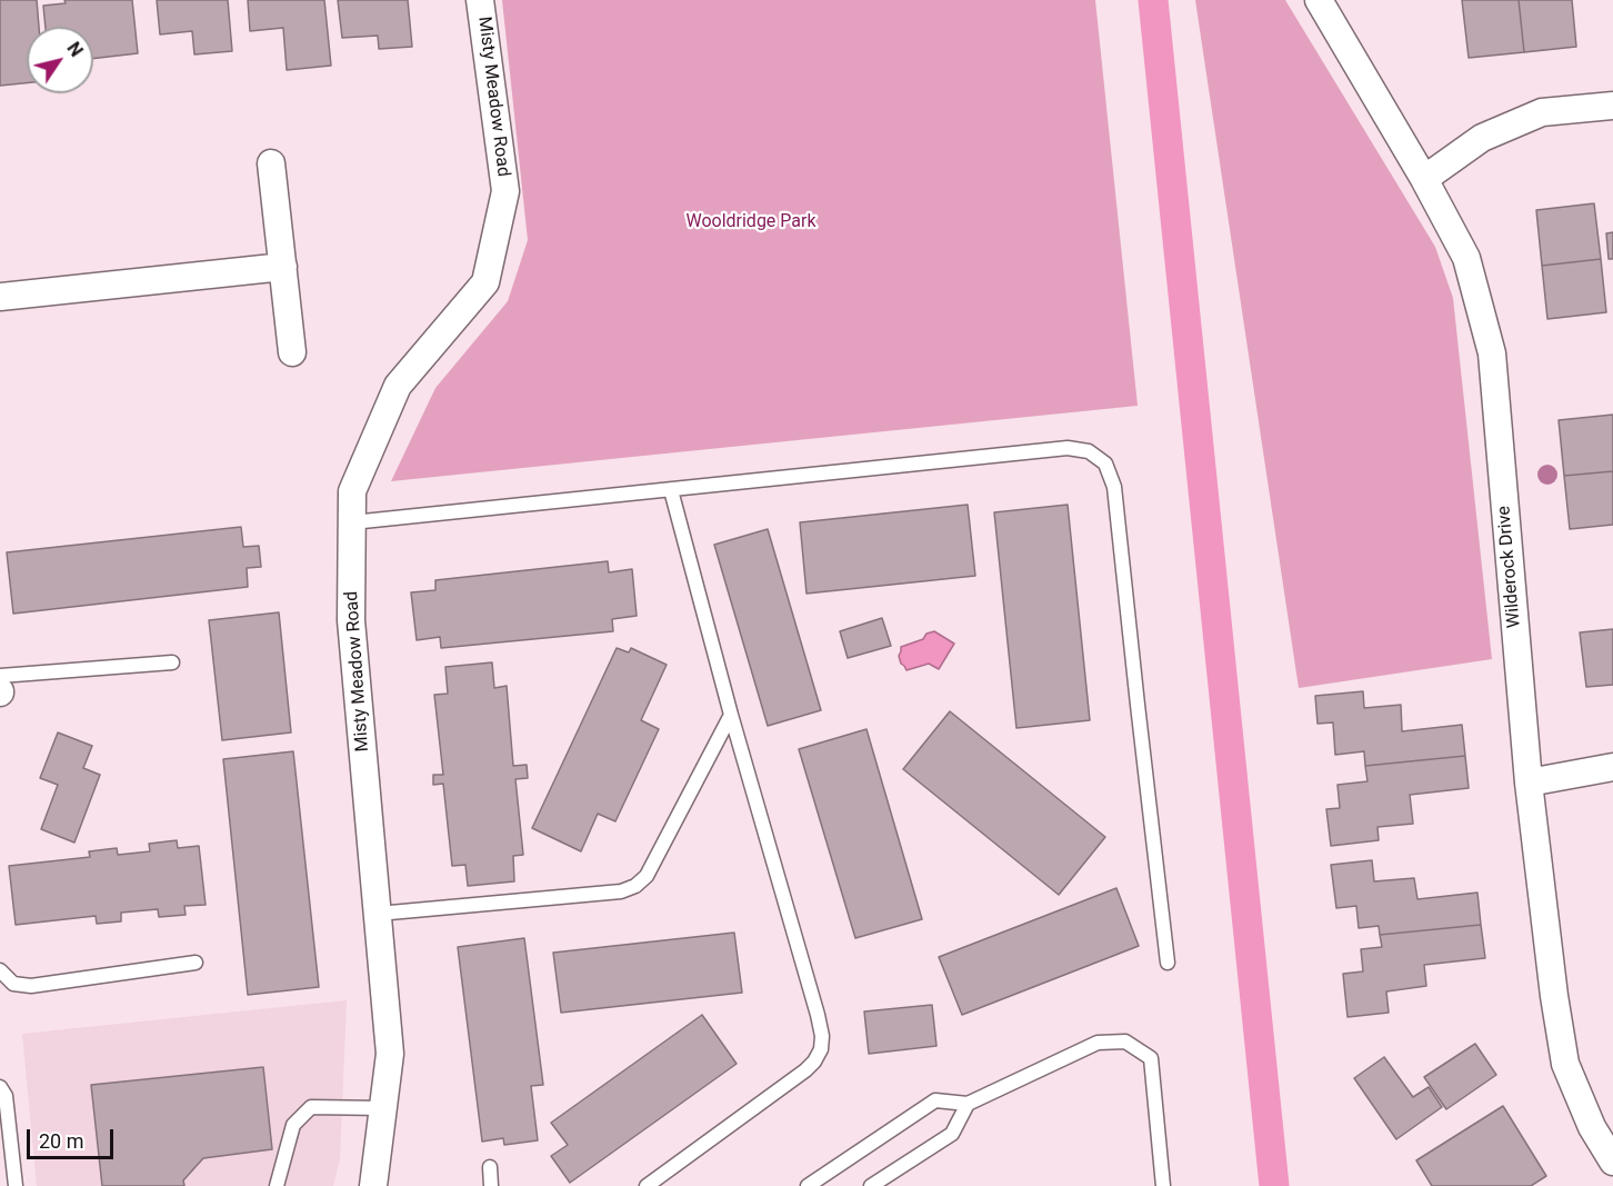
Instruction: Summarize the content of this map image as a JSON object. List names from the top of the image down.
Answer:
{
  "streets": {
    "street": ["Misty Meadow Road", "Wilderock Drive"]
  },
  "parks": ["Wooldridge Park"],
  "scale_bar": "20 m",
  "north": "top right"
}
